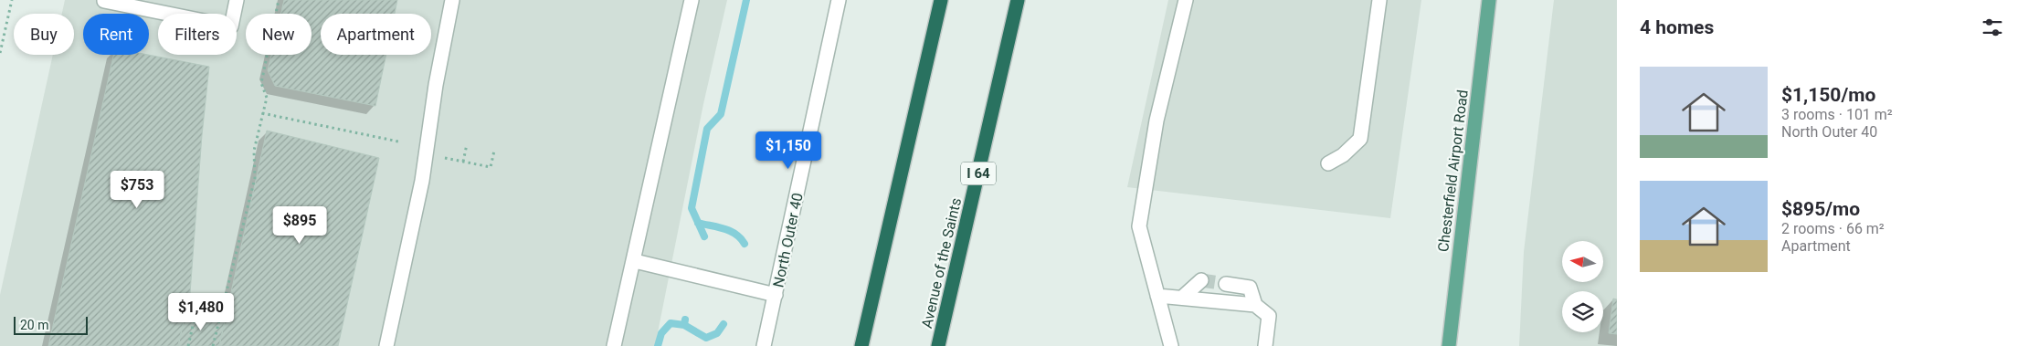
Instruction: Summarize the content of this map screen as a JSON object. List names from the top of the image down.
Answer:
{
  "streets": {
    "highway": ["I 64", "Avenue of the Saints"],
    "main road": ["Chesterfield Airport Road"],
    "street": ["North Outer 40"]
  },
  "scale_bar": "20 m",
  "north": "left",
  "page": {
    "heading": "4 homes",
    "chip": [
      "Buy",
      "Rent",
      "Filters",
      "New",
      "Apartment"
    ],
    "list": [
      {
        "name": "$1,150/mo",
        "note": "3 rooms · 101 m² · North Outer 40"
      },
      {
        "name": "$895/mo",
        "note": "2 rooms · 66 m² · Apartment"
      }
    ],
    "price": [
      "$1,150",
      "$753",
      "$895",
      "$1,480"
    ],
    "scale": "20 m"
  }
}
